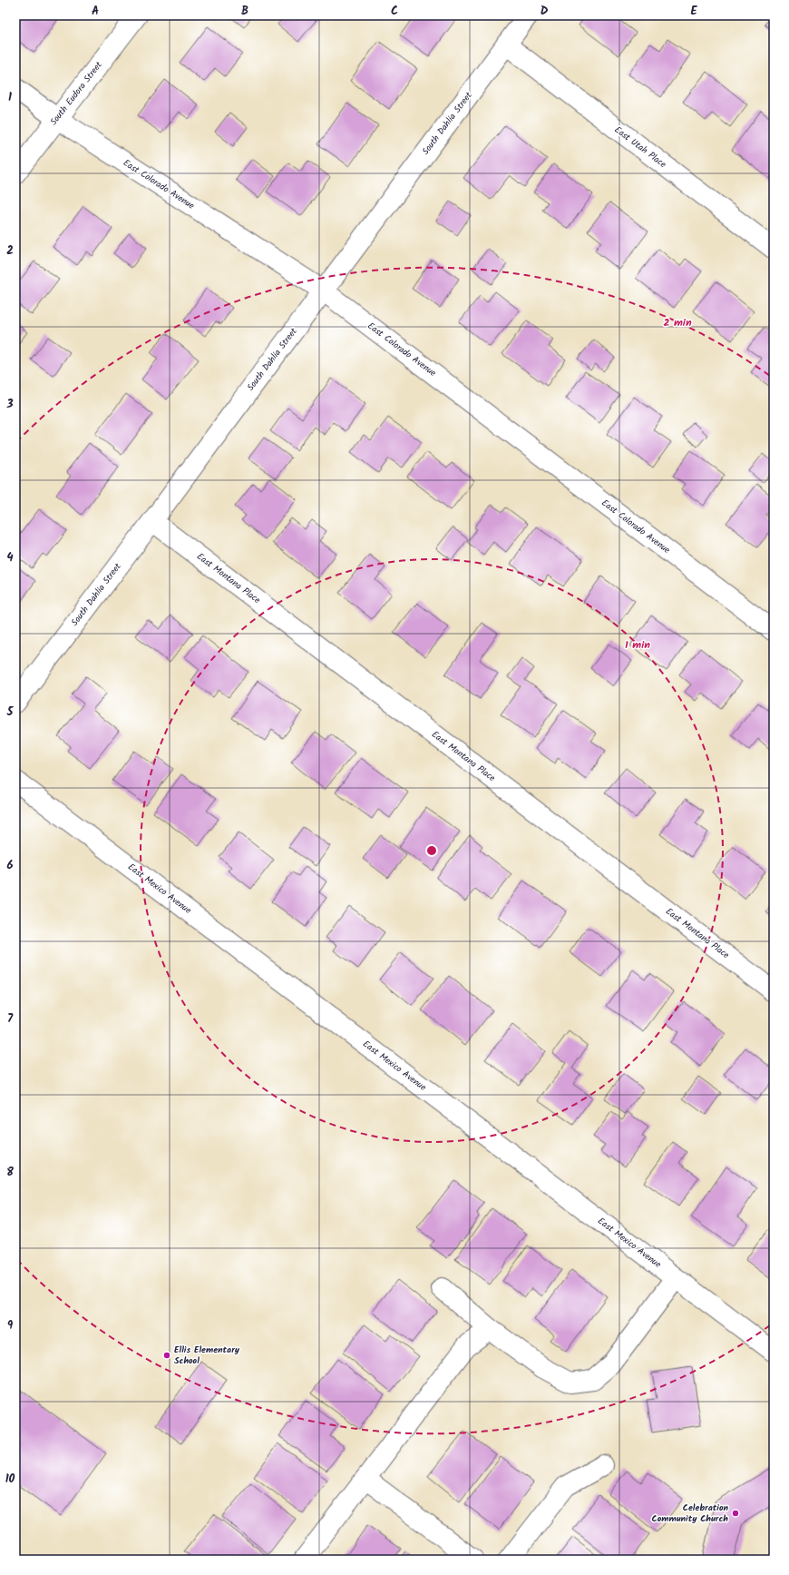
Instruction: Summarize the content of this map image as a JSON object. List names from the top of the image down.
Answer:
{
  "streets": {
    "street": [
      "South Eudora Street",
      "South Dahlia Street",
      "East Utah Place",
      "East Colorado Avenue",
      "East Montana Place",
      "East Mexico Avenue"
    ]
  },
  "crossings": [
    ["South Eudora Street", "East Colorado Avenue"],
    ["South Dahlia Street", "East Utah Place"],
    ["South Dahlia Street", "East Colorado Avenue"],
    ["South Dahlia Street", "East Montana Place"]
  ],
  "places": ["Ellis Elementary School", "Celebration Community Church"],
  "grid": {
    "columns": [
      "A",
      "B",
      "C",
      "D",
      "E"
    ],
    "rows": [
      "1",
      "2",
      "3",
      "4",
      "5",
      "6",
      "7",
      "8",
      "9",
      "10"
    ]
  },
  "rings": ["2 min", "1 min"]
}
